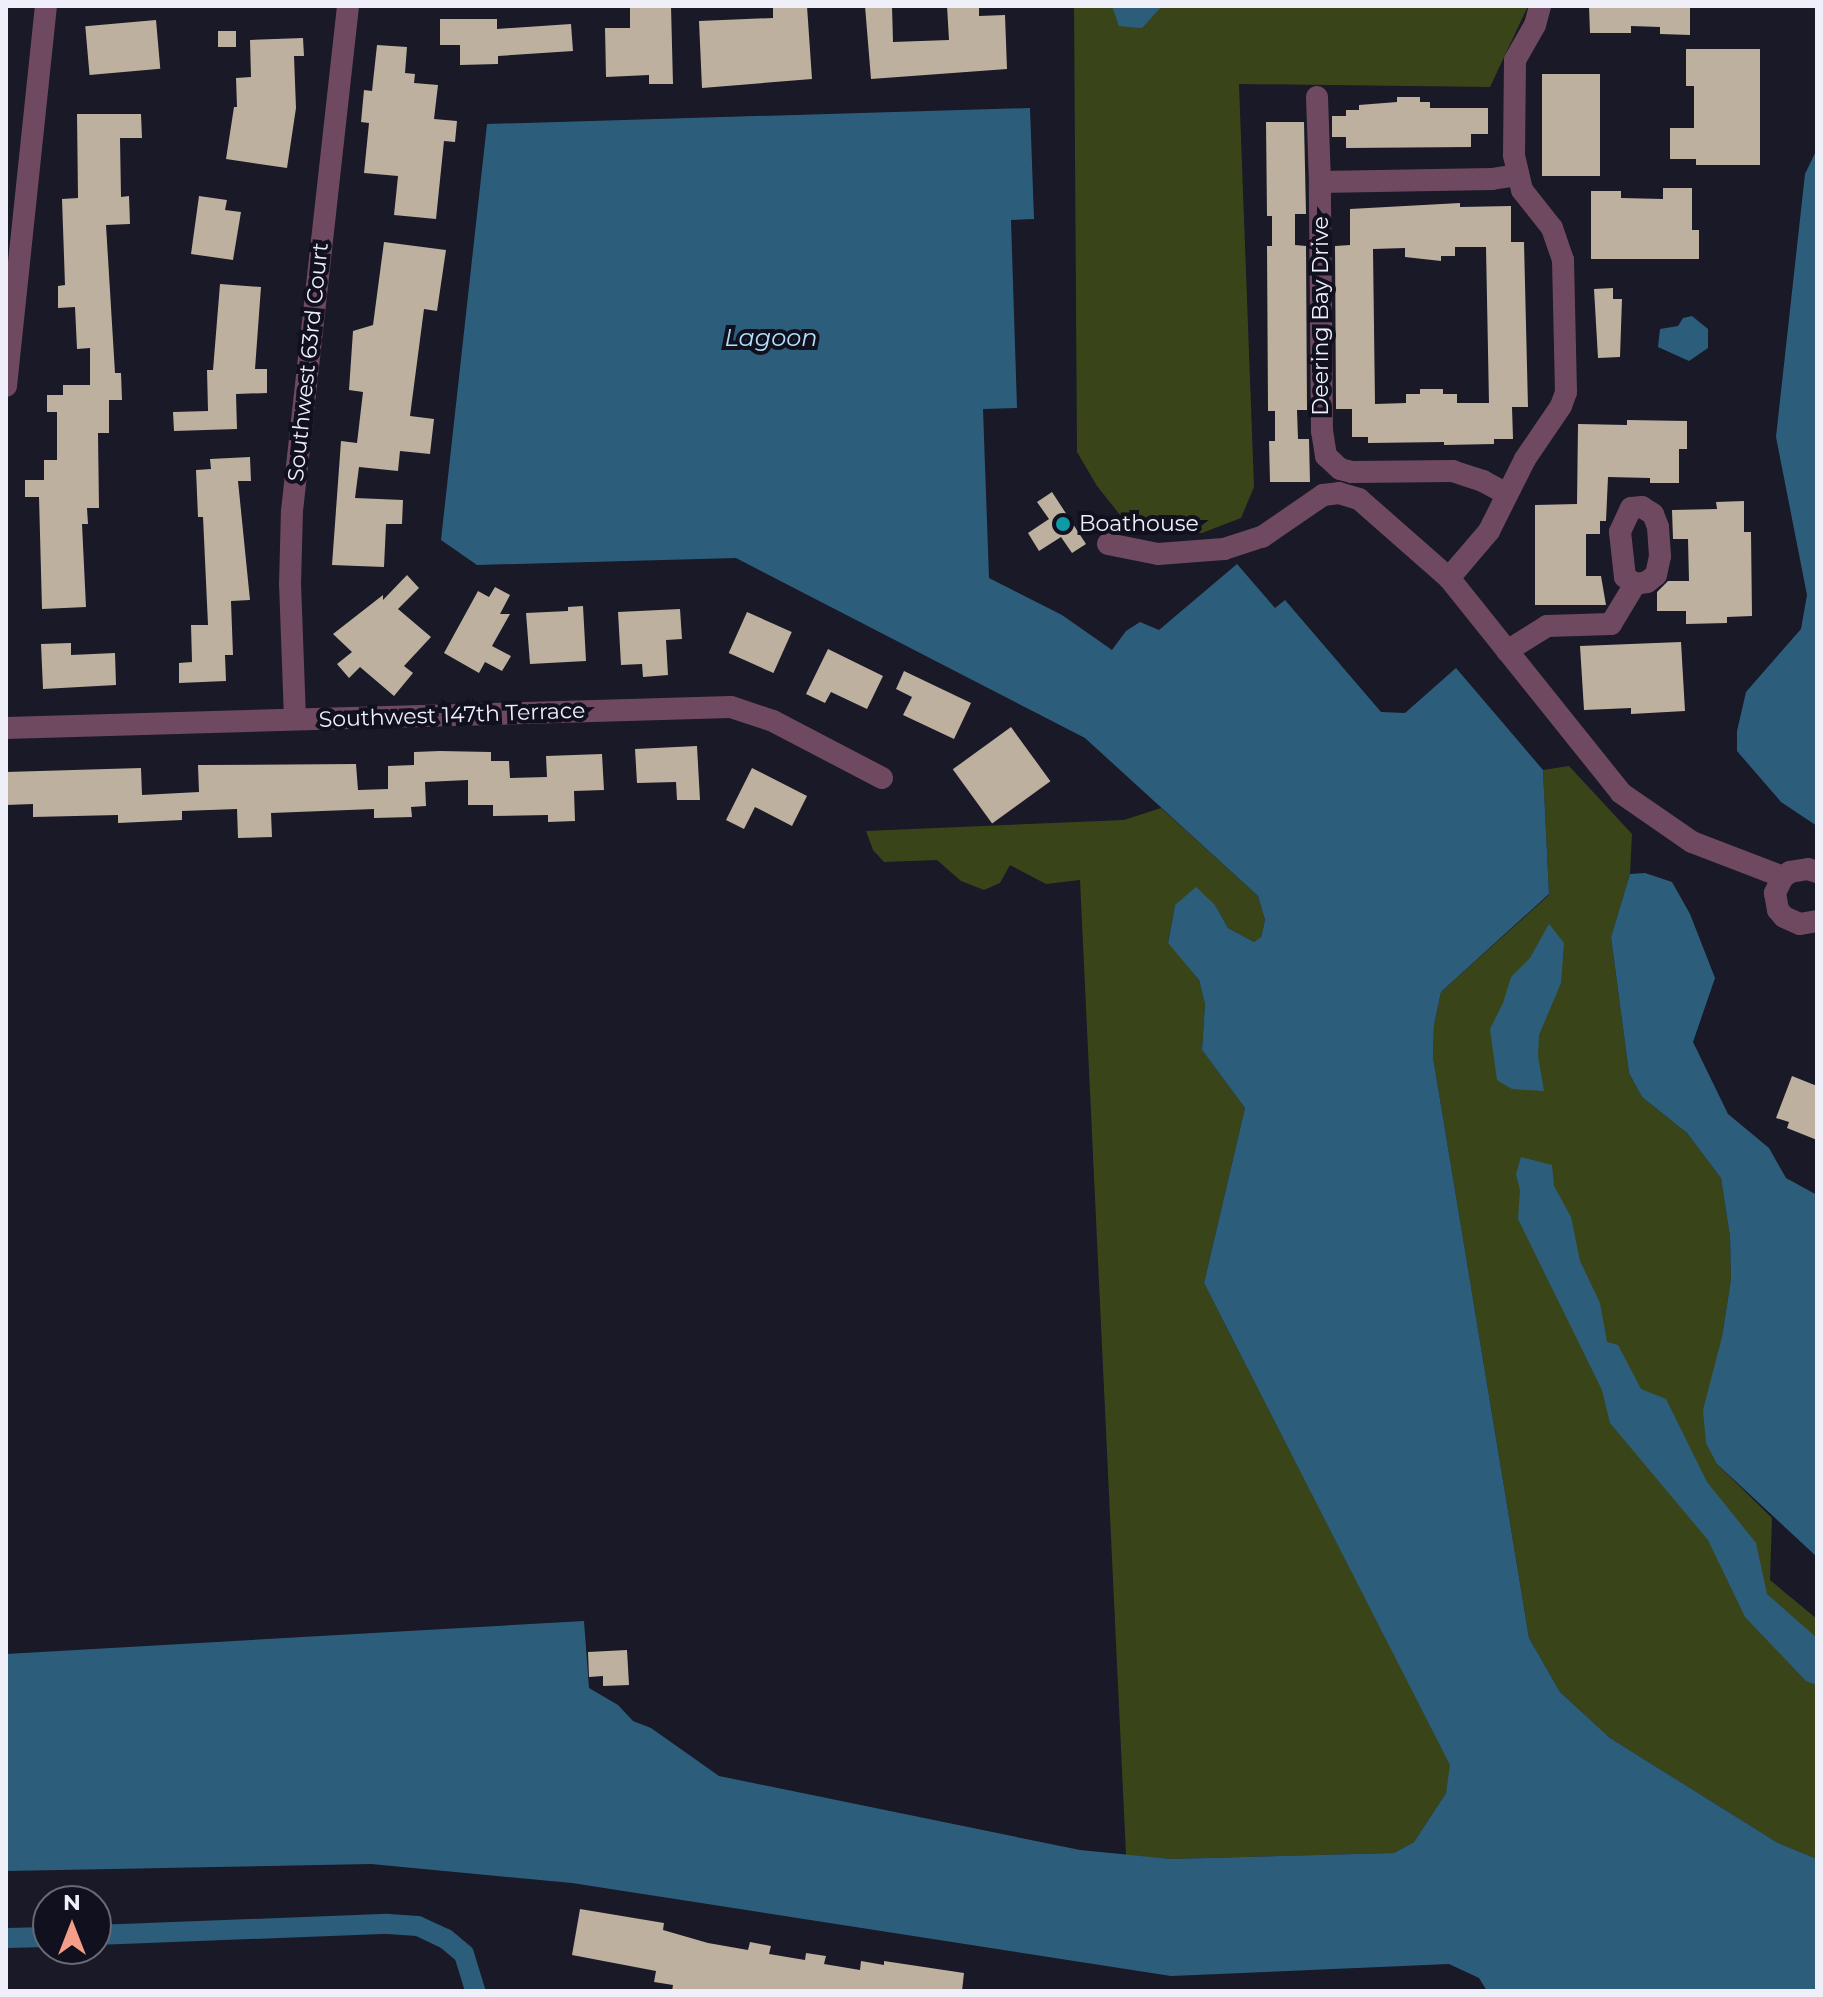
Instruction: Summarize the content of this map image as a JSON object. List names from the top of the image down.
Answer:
{
  "streets": {
    "street": ["Deering Bay Drive", "Southwest 63rd Court", "Southwest 147th Terrace"]
  },
  "crossings": [
    ["Southwest 63rd Court", "Southwest 147th Terrace"]
  ],
  "water": ["Lagoon"],
  "places": ["Boathouse"],
  "north": "top"
}
